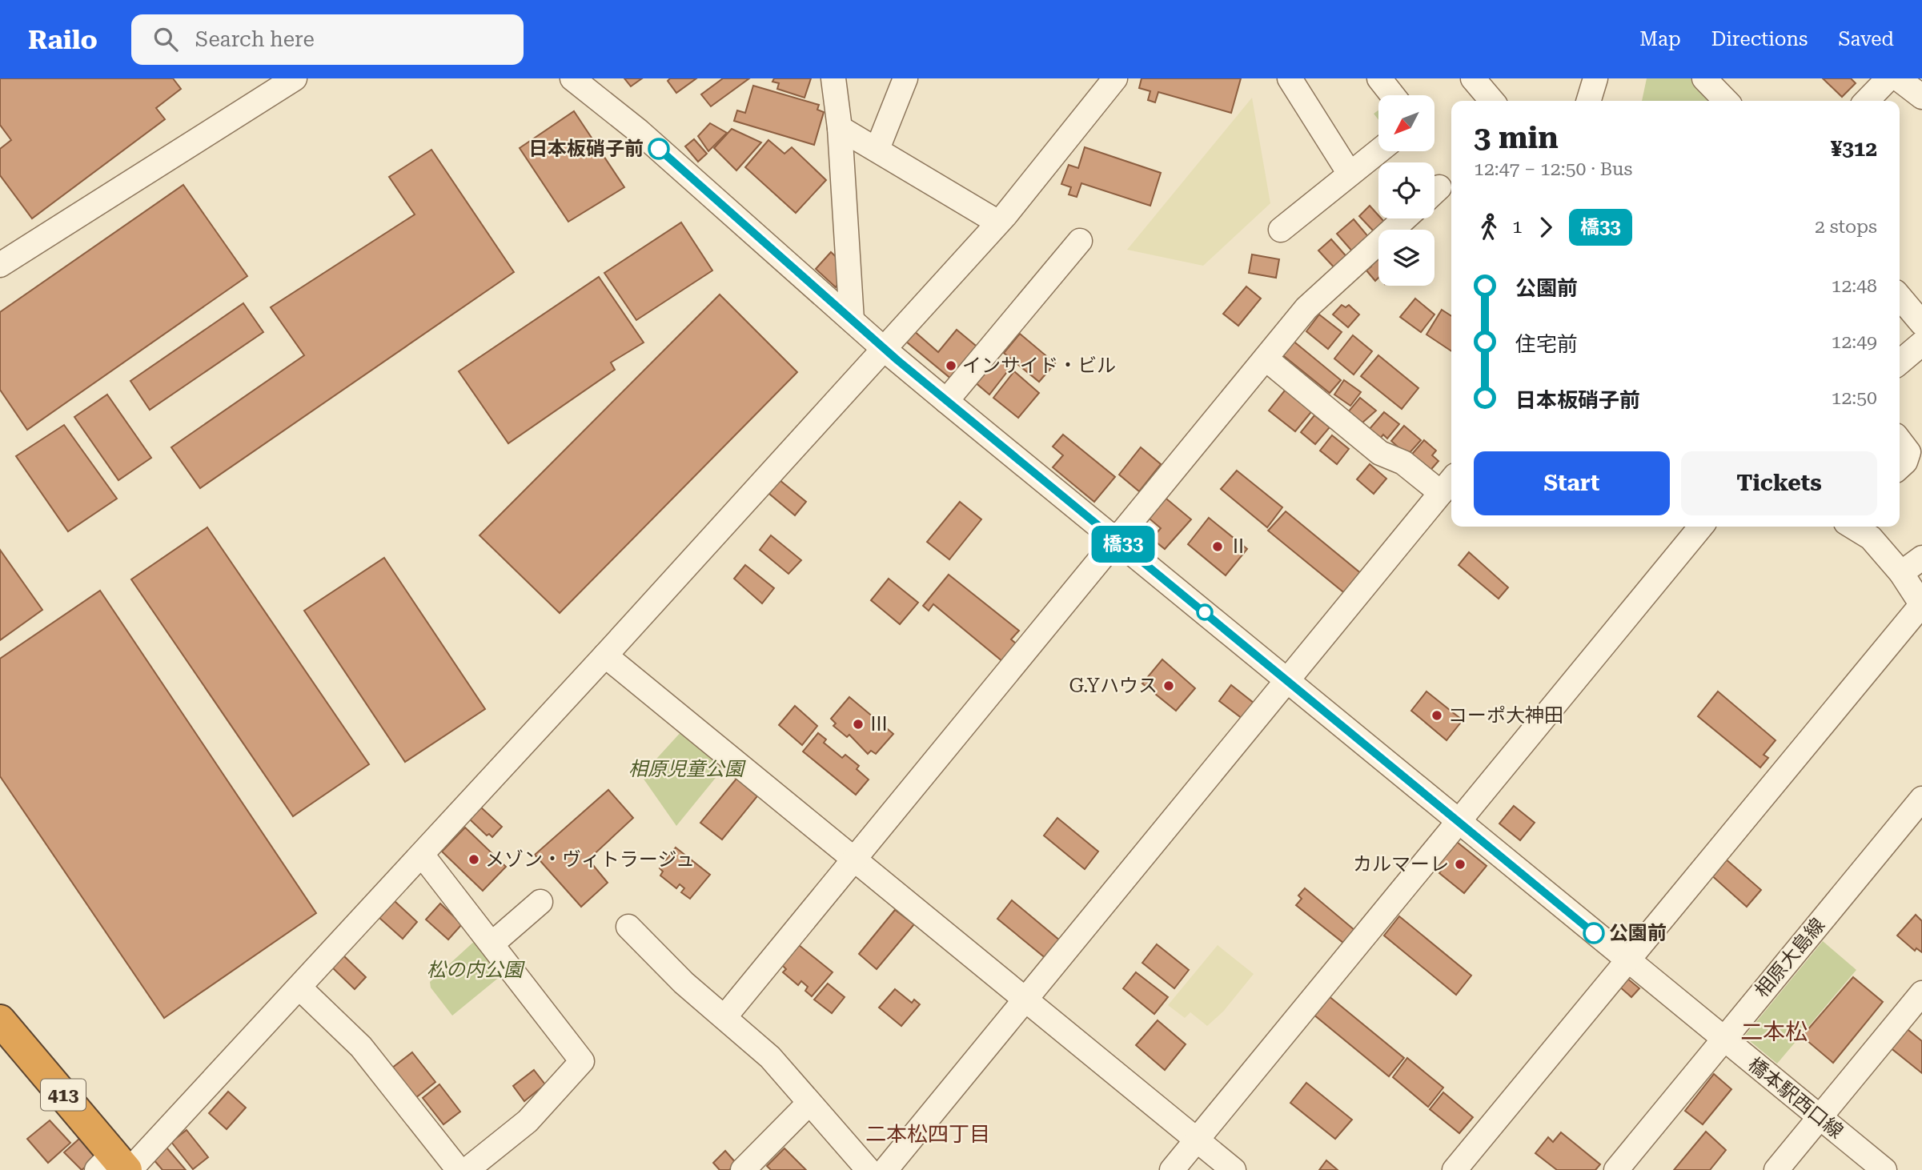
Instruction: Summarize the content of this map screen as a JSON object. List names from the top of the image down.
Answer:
{
  "streets": {
    "highway": ["413"],
    "street": ["相原大島線", "橋本駅西口線"]
  },
  "crossings": [
    ["相原大島線", "橋本駅西口線"]
  ],
  "districts": ["二本松", "二本松四丁目"],
  "parks": ["相原児童公園", "松の内公園"],
  "places": [
    "日本板硝子前",
    "インサイド・ビル",
    "Ⅱ",
    "G.Yハウス",
    "コーポ大神田",
    "Ⅲ",
    "メゾン・ヴィトラージュ",
    "カルマーレ",
    "公園前"
  ],
  "lines": ["bus line 橋33"],
  "north": "bottom left",
  "page": {
    "header": "Railo",
    "search": "Search here",
    "nav": ["Map", "Directions", "Saved"],
    "on_map": "橋33",
    "heading": ["3 min", "12:47 – 12:50 · Bus", "¥312"],
    "legs": ["1", "橋33", "2 stops"],
    "list": [
      {
        "name": "公園前",
        "value": "12:48"
      },
      {
        "name": "住宅前",
        "value": "12:49"
      },
      {
        "name": "日本板硝子前",
        "value": "12:50"
      }
    ],
    "buttons": ["Start", "Tickets"]
  }
}
